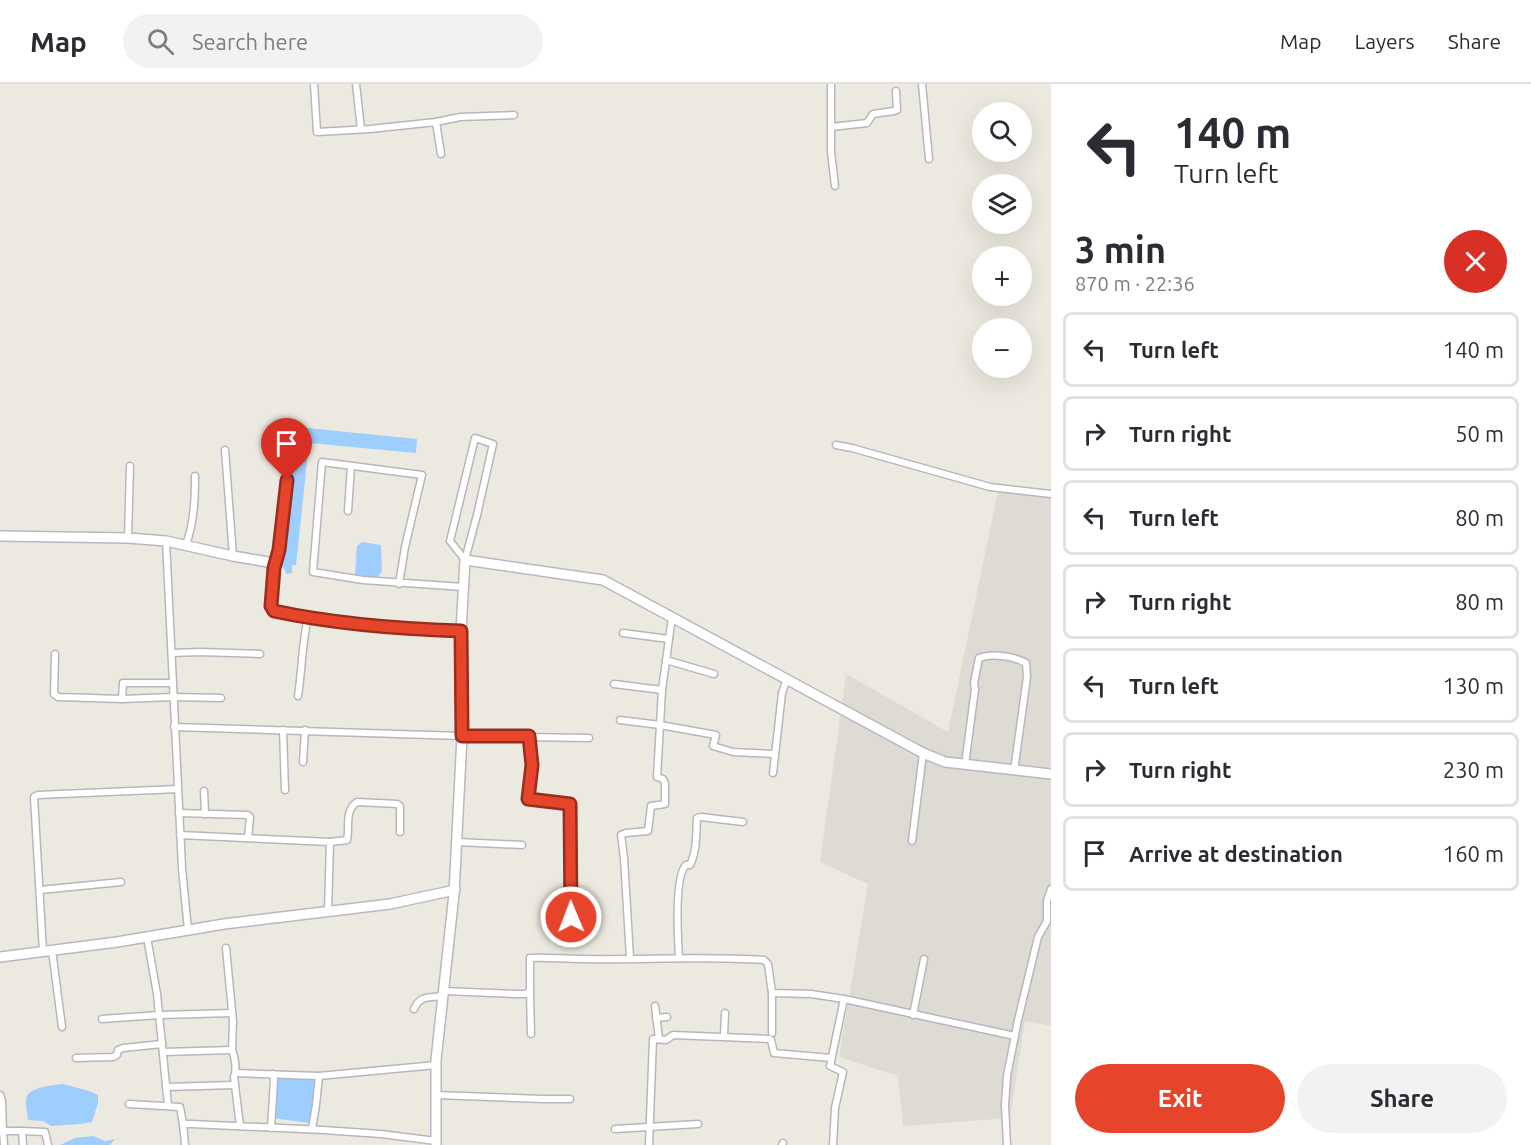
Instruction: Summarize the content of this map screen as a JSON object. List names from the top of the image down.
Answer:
{
  "page": {
    "header": "Map",
    "search": "Search here",
    "nav": ["Map", "Layers", "Share"],
    "turn": ["140 m", "Turn left"],
    "map_buttons": ["+", "−"],
    "heading": ["3 min", "870 m · 22:36"],
    "list": [
      {
        "name": "Turn left",
        "value": "140 m"
      },
      {
        "name": "Turn right",
        "value": "50 m"
      },
      {
        "name": "Turn left",
        "value": "80 m"
      },
      {
        "name": "Turn right",
        "value": "80 m"
      },
      {
        "name": "Turn left",
        "value": "130 m"
      },
      {
        "name": "Turn right",
        "value": "230 m"
      },
      {
        "name": "Arrive at destination",
        "value": "160 m"
      }
    ],
    "buttons": ["Exit", "Share"]
  }
}
